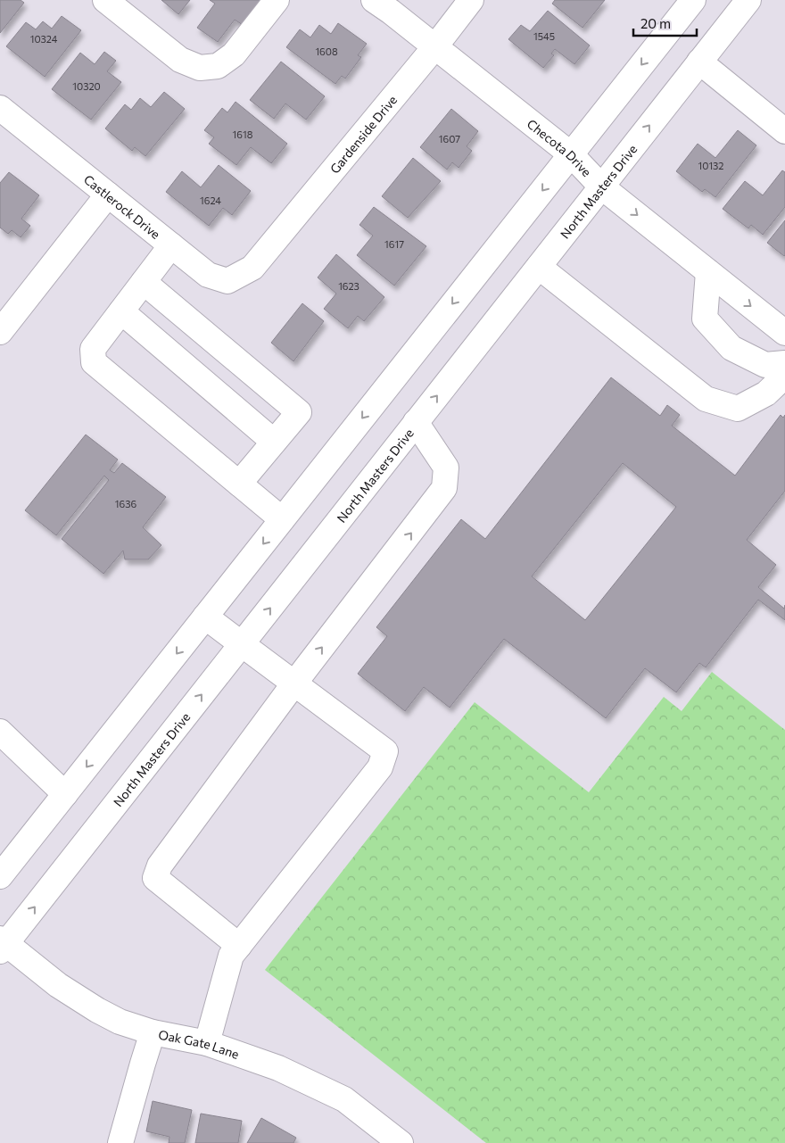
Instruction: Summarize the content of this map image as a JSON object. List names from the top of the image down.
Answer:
{
  "streets": {
    "main road": [
      "Gardenside Drive",
      "Checota Drive",
      "North Masters Drive",
      "Castlerock Drive",
      "Oak Gate Lane"
    ]
  },
  "crossings": [
    ["Gardenside Drive", "Checota Drive"],
    ["Gardenside Drive", "Castlerock Drive"],
    ["Checota Drive", "North Masters Drive"],
    ["North Masters Drive", "Oak Gate Lane"]
  ],
  "house_numbers": [
    "1545",
    "10324",
    "1608",
    "10320",
    "1618",
    "1607",
    "10132",
    "1624",
    "1617",
    "1623",
    "1636"
  ],
  "scale_bar": "20 m"
}
